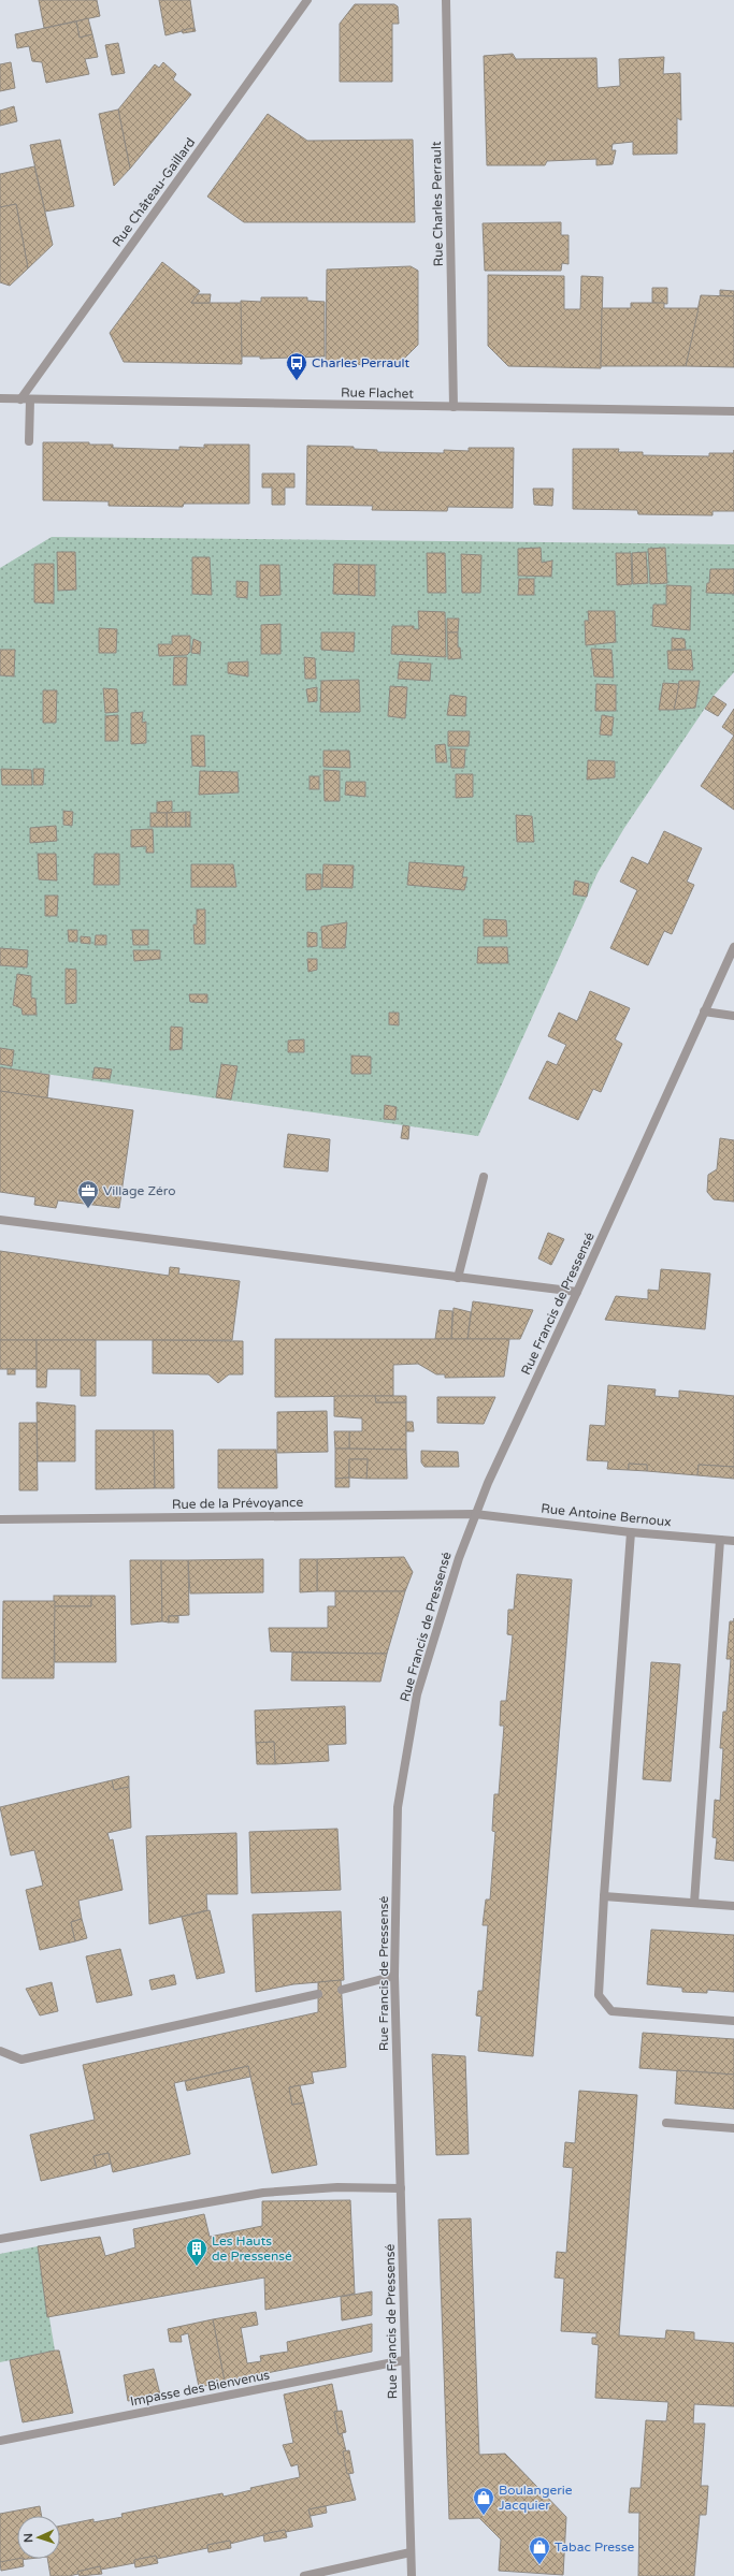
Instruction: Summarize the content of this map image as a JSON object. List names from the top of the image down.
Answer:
{
  "streets": {
    "street": [
      "Rue Château-Gaillard",
      "Rue Charles Perrault",
      "Rue Flachet",
      "Rue Francis de Pressensé",
      "Rue de la Prévoyance",
      "Rue Antoine Bernoux",
      "Impasse des Bienvenus"
    ]
  },
  "crossings": [
    ["Rue Château-Gaillard", "Rue Flachet"],
    ["Rue Charles Perrault", "Rue Flachet"],
    ["Rue Francis de Pressensé", "Rue de la Prévoyance"],
    ["Rue Francis de Pressensé", "Rue Antoine Bernoux"],
    ["Rue Francis de Pressensé", "Impasse des Bienvenus"],
    ["Rue de la Prévoyance", "Rue Antoine Bernoux"]
  ],
  "places": {
    "bus stop": ["Charles Perrault"],
    "office": ["Village Zéro"],
    "building": ["Les Hauts de Pressensé"],
    "shop": ["Boulangerie Jacquier", "Tabac Presse"]
  },
  "north": "left"
}
